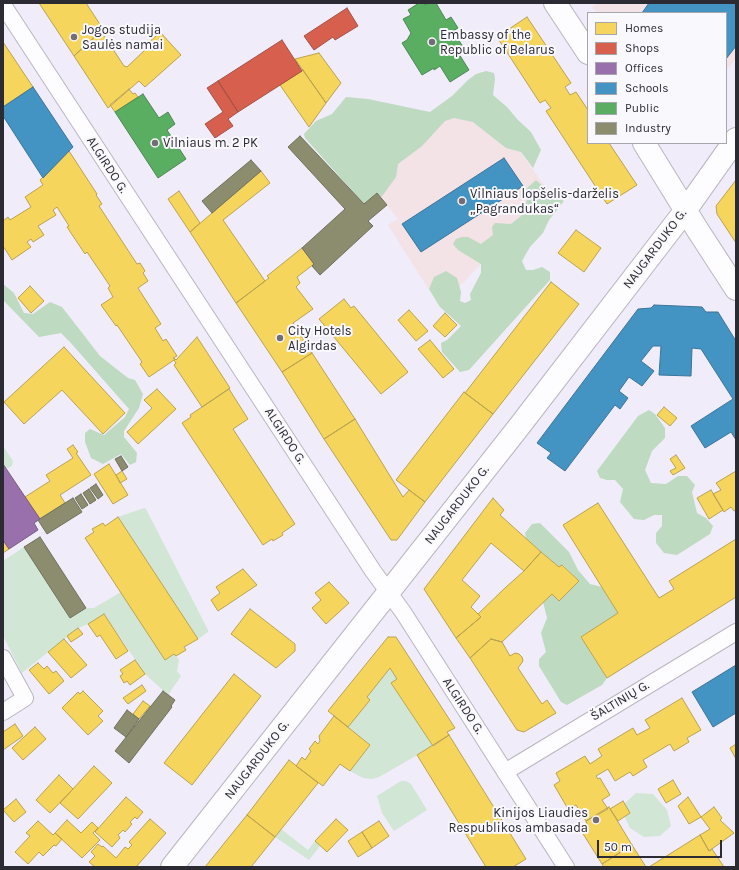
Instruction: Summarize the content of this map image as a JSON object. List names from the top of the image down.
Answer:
{
  "streets": {
    "main road": ["NAUGARDUKO G."],
    "street": ["ALGIRDO G.", "ŠALTINIŲ G."]
  },
  "crossings": [
    ["ALGIRDO G.", "NAUGARDUKO G."],
    ["ALGIRDO G.", "ŠALTINIŲ G."]
  ],
  "places": [
    "Jogos studija Saulės namai",
    "Embassy of the Republic of Belarus",
    "Vilniaus m. 2 PK",
    "Vilniaus lopšelis-darželis „Pagrandukas“",
    "City Hotels Algirdas",
    "Kinijos Liaudies Respublikos ambasada"
  ],
  "legend": [
    "Homes",
    "Shops",
    "Offices",
    "Schools",
    "Public",
    "Industry"
  ],
  "scale_bar": "50 m"
}
